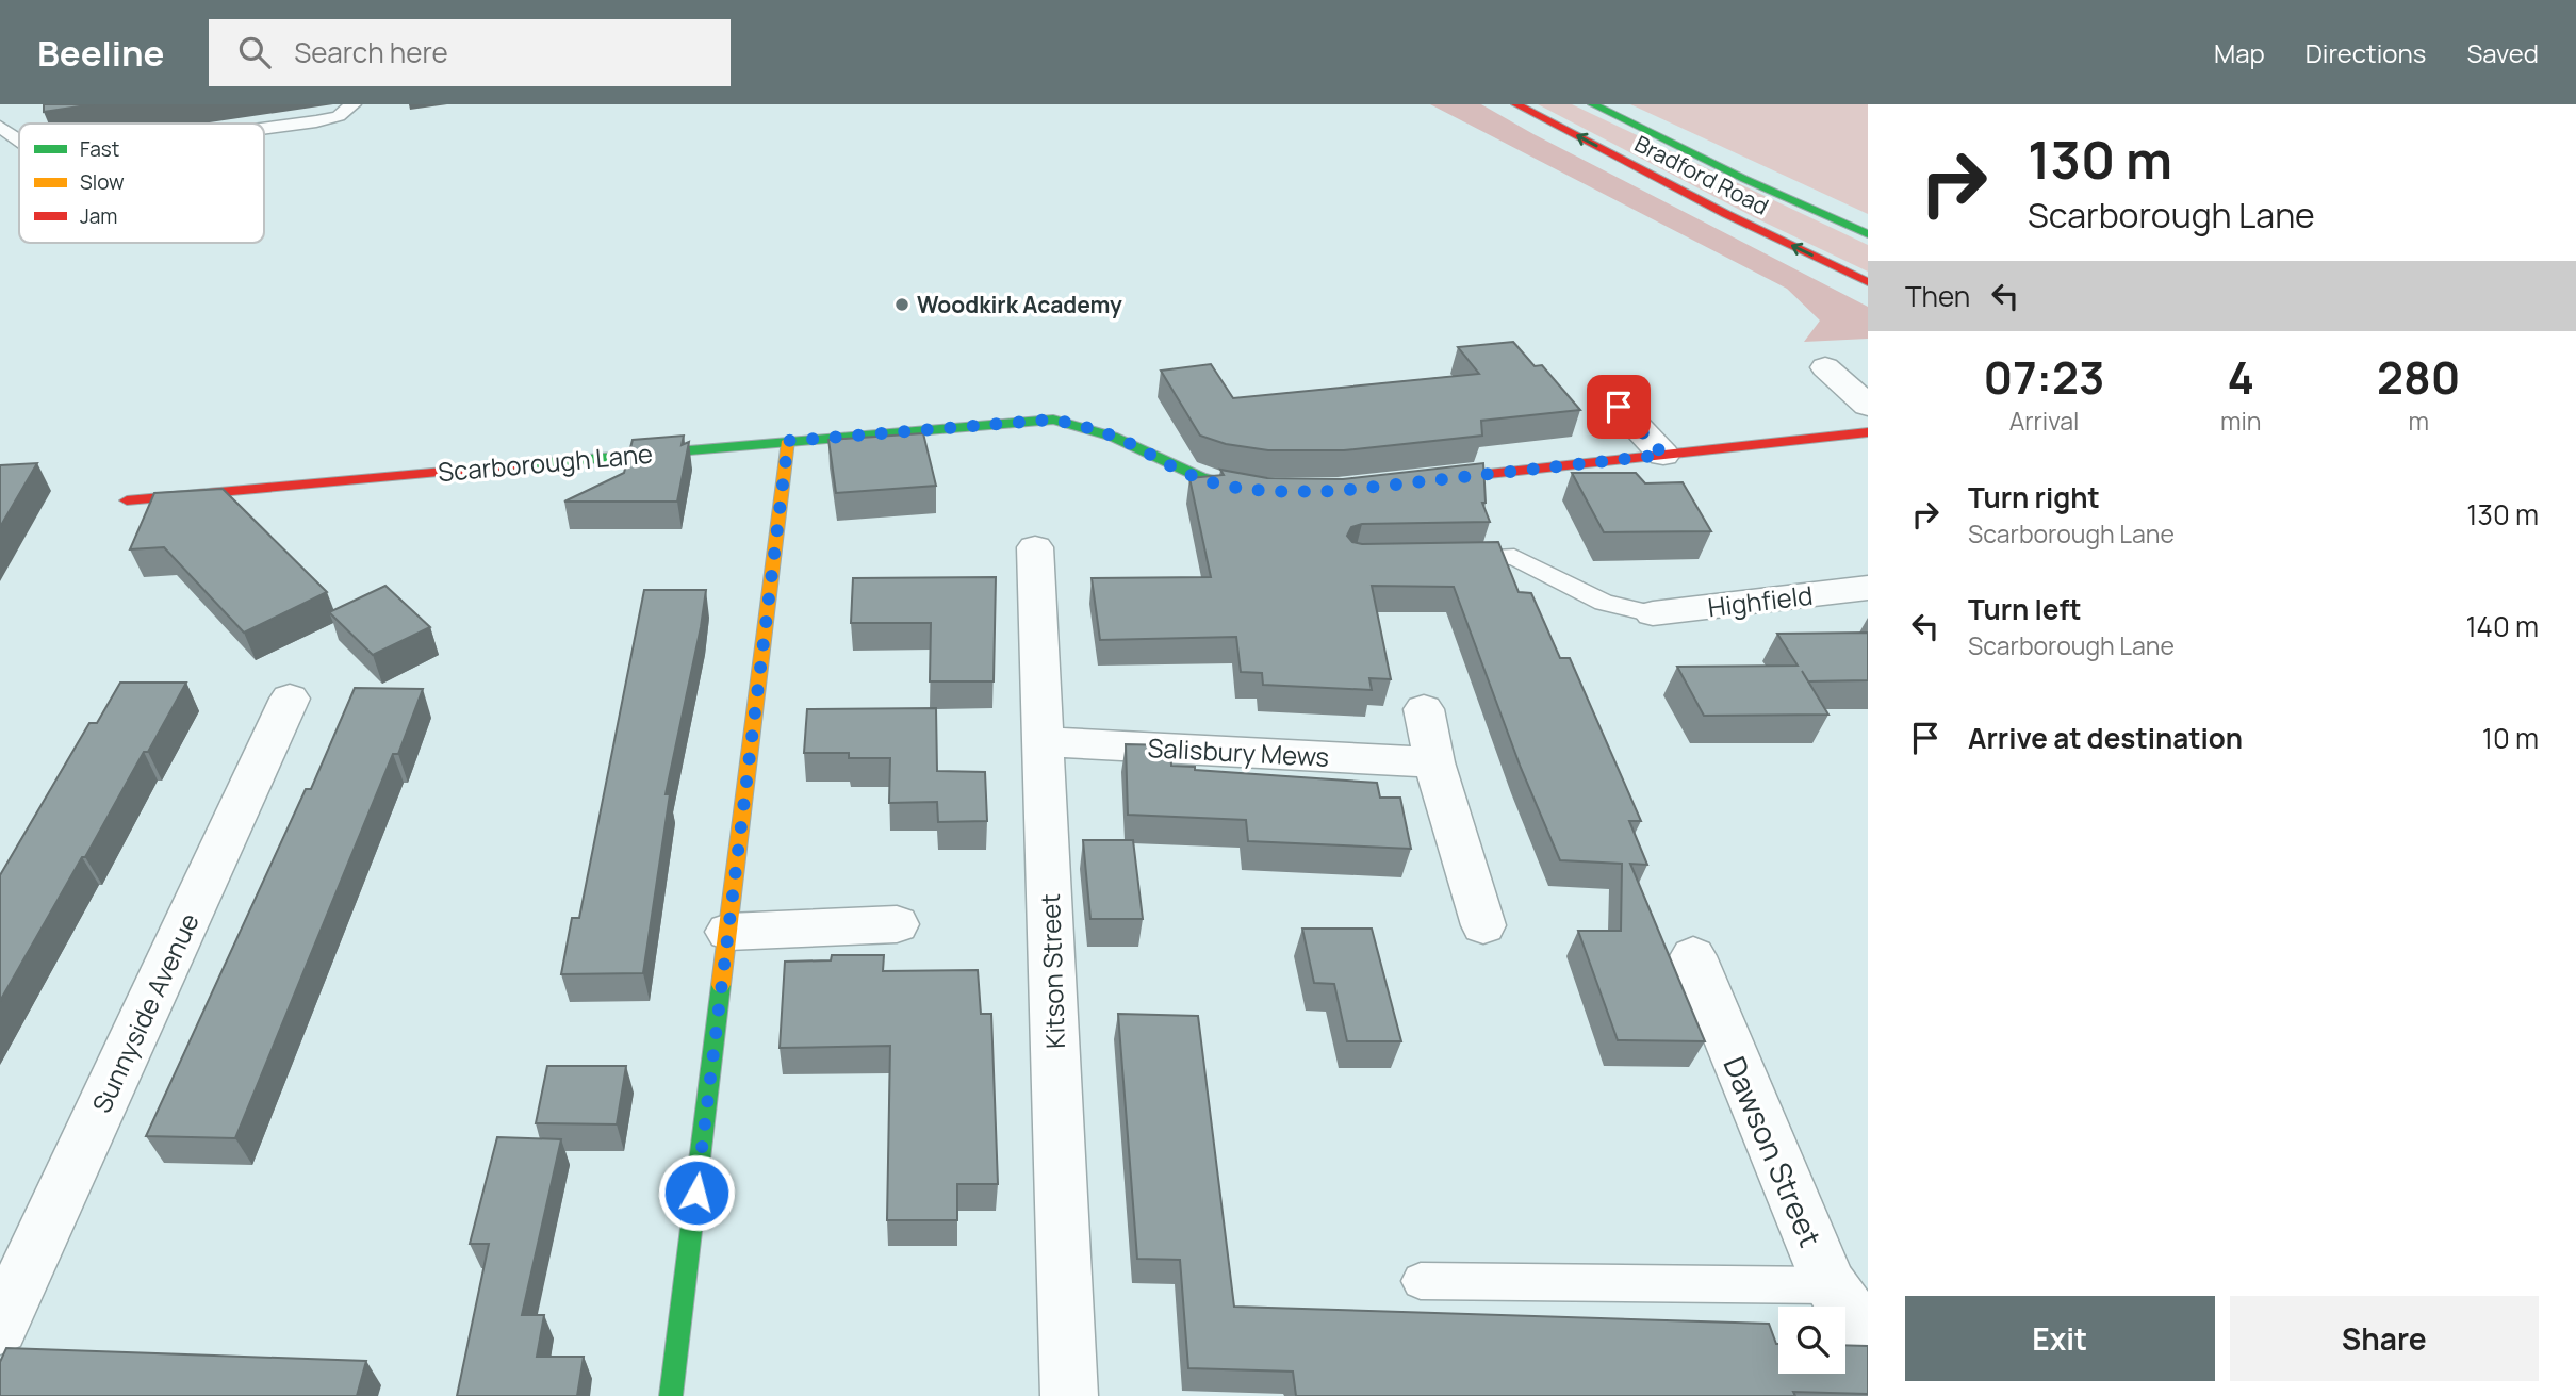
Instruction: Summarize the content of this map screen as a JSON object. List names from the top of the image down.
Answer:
{
  "streets": {
    "street": [
      "Bradford Road",
      "Scarborough Lane",
      "Highfield",
      "Salisbury Mews",
      "Kitson Street",
      "Sunnyside Avenue",
      "Dawson Street"
    ]
  },
  "crossings": [
    ["Salisbury Mews", "Kitson Street"]
  ],
  "places": ["Woodkirk Academy"],
  "legend": ["Fast", "Slow", "Jam"],
  "page": {
    "header": "Beeline",
    "search": "Search here",
    "nav": ["Map", "Directions", "Saved"],
    "turn": ["130 m", "Scarborough Lane"],
    "then": "Then",
    "eta": [
      "07:23",
      "Arrival",
      "4",
      "min",
      "280",
      "m"
    ],
    "list": [
      {
        "name": "Turn right",
        "note": "Scarborough Lane",
        "value": "130 m"
      },
      {
        "name": "Turn left",
        "note": "Scarborough Lane",
        "value": "140 m"
      },
      {
        "name": "Arrive at destination",
        "value": "10 m"
      }
    ],
    "buttons": ["Exit", "Share"]
  }
}
